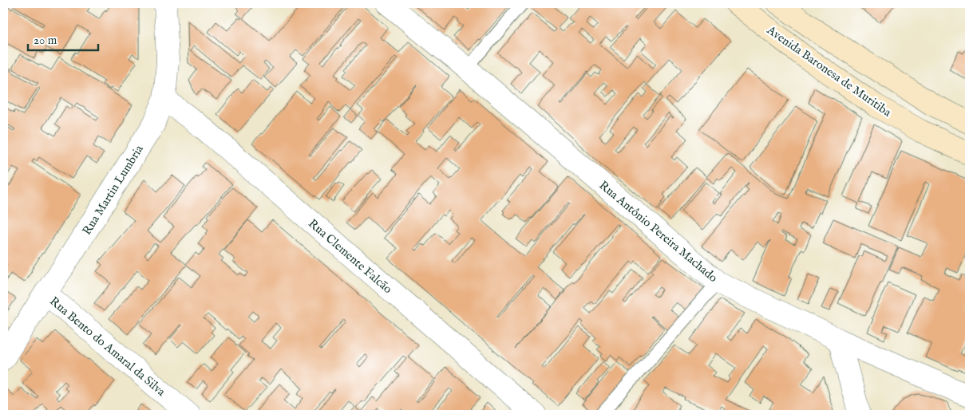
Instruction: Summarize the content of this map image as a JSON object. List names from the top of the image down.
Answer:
{
  "streets": {
    "main road": ["Avenida Baronesa de Muritiba"],
    "street": [
      "Rua Martin Lumbria",
      "Rua Antônio Pereira Machado",
      "Rua Clemente Falcão",
      "Rua Bento do Amaral da Silva"
    ]
  },
  "crossings": [
    ["Rua Martin Lumbria", "Rua Clemente Falcão"],
    ["Rua Martin Lumbria", "Rua Bento do Amaral da Silva"]
  ],
  "scale_bar": "20 m"
}
